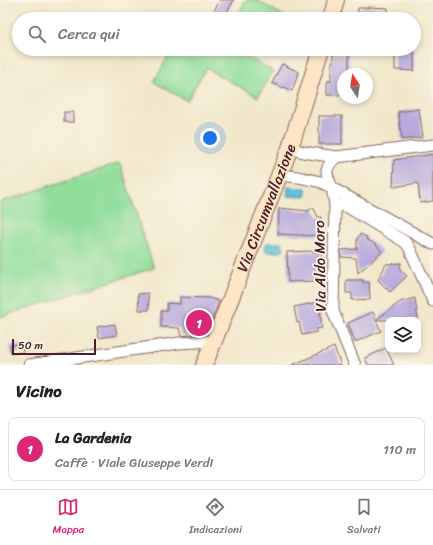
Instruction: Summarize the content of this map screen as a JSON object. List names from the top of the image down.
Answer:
{
  "streets": {
    "street": ["Via Circumvallazione", "Via Aldo Moro"]
  },
  "scale_bar": "50 m",
  "north": "top",
  "page": {
    "search": "Cerca qui",
    "pins": "1",
    "scale": "50 m",
    "heading": "Vicino",
    "list": [
      {
        "mark": "1",
        "name": "La Gardenia",
        "note": "Caffè · Viale Giuseppe Verdi",
        "value": "110 m"
      }
    ],
    "nav": ["Mappa", "Indicazioni", "Salvati"]
  }
}
